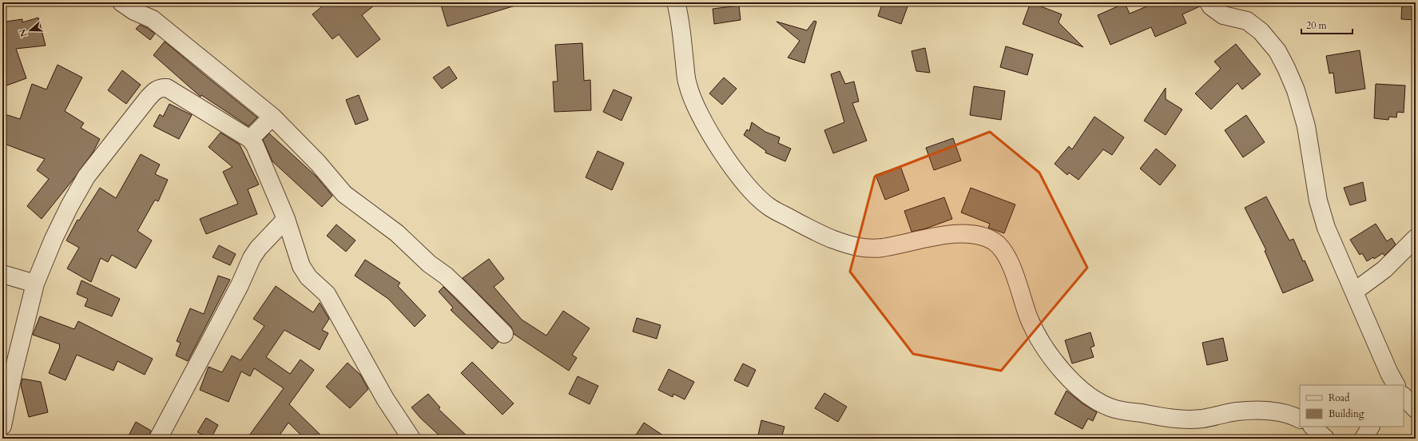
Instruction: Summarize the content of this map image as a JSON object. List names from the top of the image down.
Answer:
{
  "legend": ["Road", "Building"],
  "scale_bar": "20 m",
  "north": "left"
}
